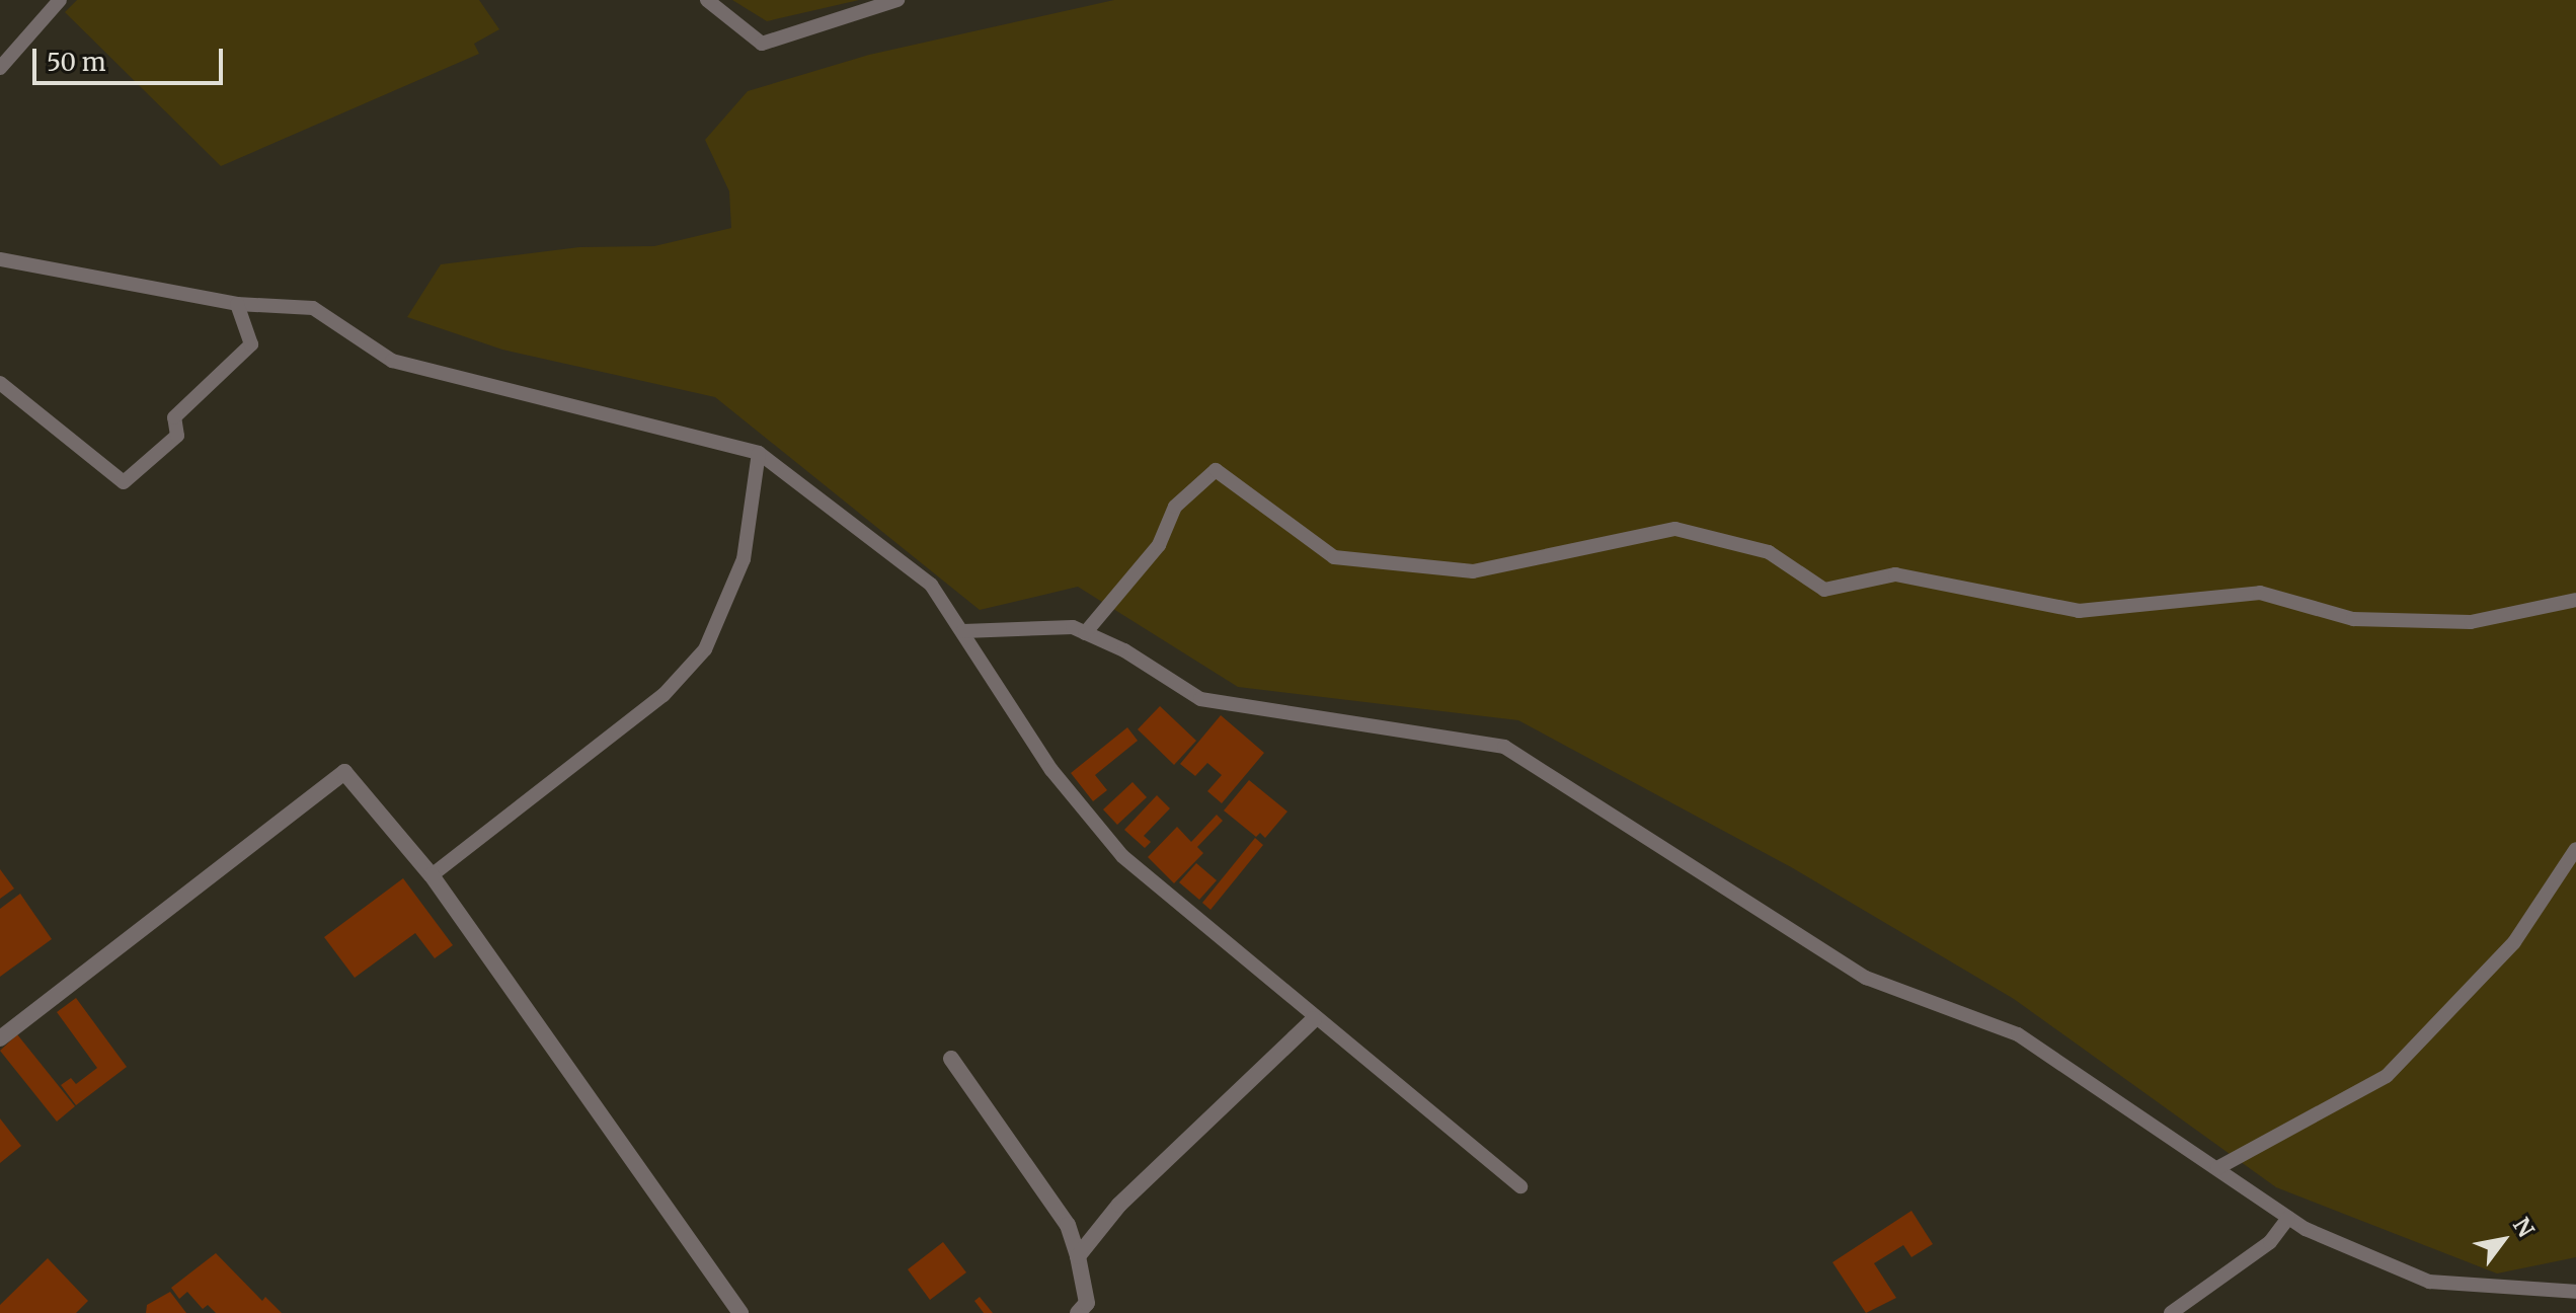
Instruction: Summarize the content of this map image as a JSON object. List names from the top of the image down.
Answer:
{
  "scale_bar": "50 m",
  "north": "top right"
}
